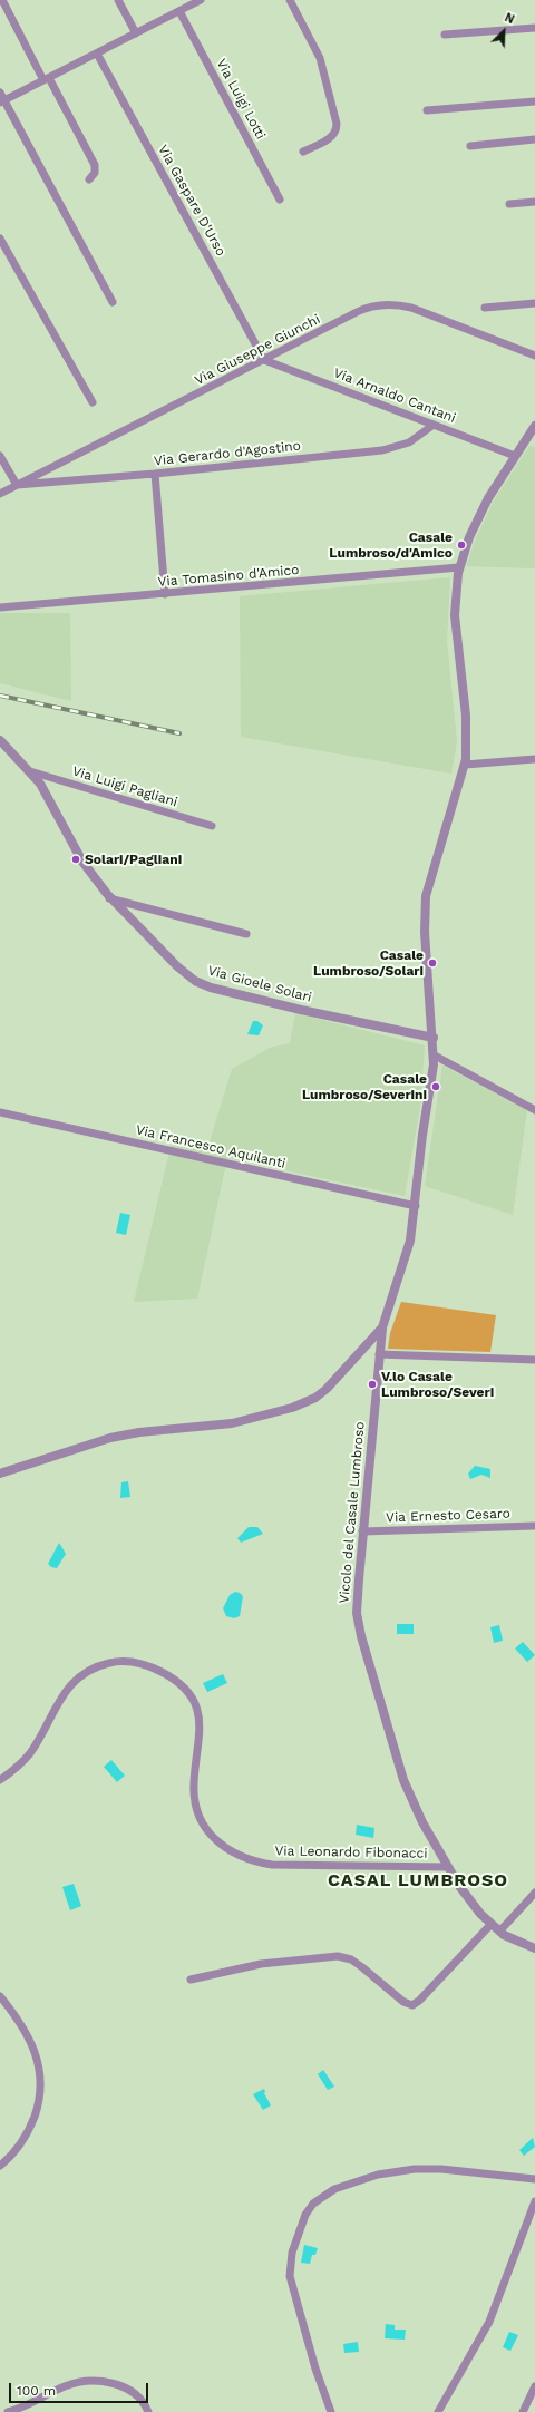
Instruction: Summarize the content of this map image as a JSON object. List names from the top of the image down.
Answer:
{
  "streets": {
    "street": [
      "Via Luigi Lotti",
      "Via Gaspare D'Urso",
      "Via Giuseppe Giunchi",
      "Via Arnaldo Cantani",
      "Via Gerardo d'Agostino",
      "Via Tomasino d'Amico",
      "Via Luigi Pagliani",
      "Via Gioele Solari",
      "Via Francesco Aquilanti",
      "Vicolo del Casale Lumbroso",
      "Via Ernesto Cesaro",
      "Via Leonardo Fibonacci"
    ]
  },
  "crossings": [
    ["Via Gaspare D'Urso", "Via Giuseppe Giunchi"],
    ["Via Gaspare D'Urso", "Via Arnaldo Cantani"],
    ["Via Giuseppe Giunchi", "Via Arnaldo Cantani"],
    ["Via Giuseppe Giunchi", "Via Gerardo d'Agostino"],
    ["Via Arnaldo Cantani", "Via Gerardo d'Agostino"],
    ["Via Luigi Pagliani", "Via Gioele Solari"],
    ["Vicolo del Casale Lumbroso", "Via Ernesto Cesaro"],
    ["Vicolo del Casale Lumbroso", "Via Leonardo Fibonacci"]
  ],
  "districts": ["CASAL LUMBROSO"],
  "places": [
    "Casale Lumbroso/d'Amico",
    "Solari/Pagliani",
    "Casale Lumbroso/Solari",
    "Casale Lumbroso/Severini",
    "V.lo Casale Lumbroso/Severi"
  ],
  "scale_bar": "100 m",
  "north": "top right"
}
